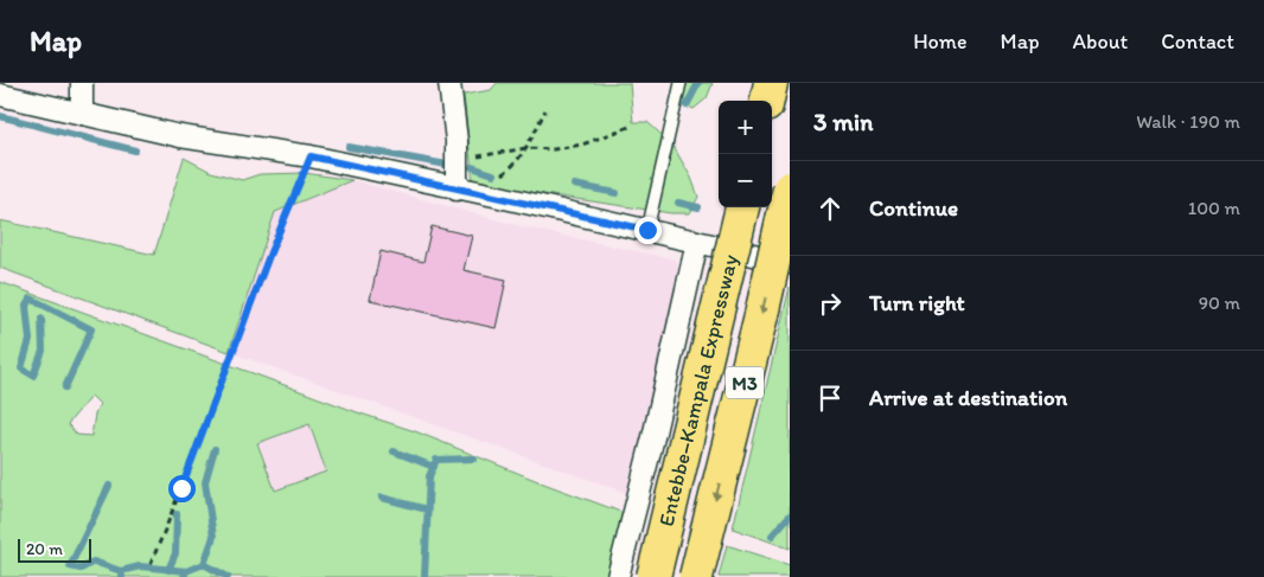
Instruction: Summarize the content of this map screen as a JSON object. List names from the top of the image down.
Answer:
{
  "streets": {
    "highway": ["M3", "Entebbe–Kampala Expressway"]
  },
  "scale_bar": "20 m",
  "page": {
    "header": "Map",
    "nav": [
      "Home",
      "Map",
      "About",
      "Contact"
    ],
    "heading": ["3 min", "Walk · 190 m"],
    "map_buttons": ["+", "−"],
    "list": [
      ["Continue", "100 m"],
      ["Turn right", "90 m"],
      "Arrive at destination"
    ],
    "scale": "20 m"
  }
}
